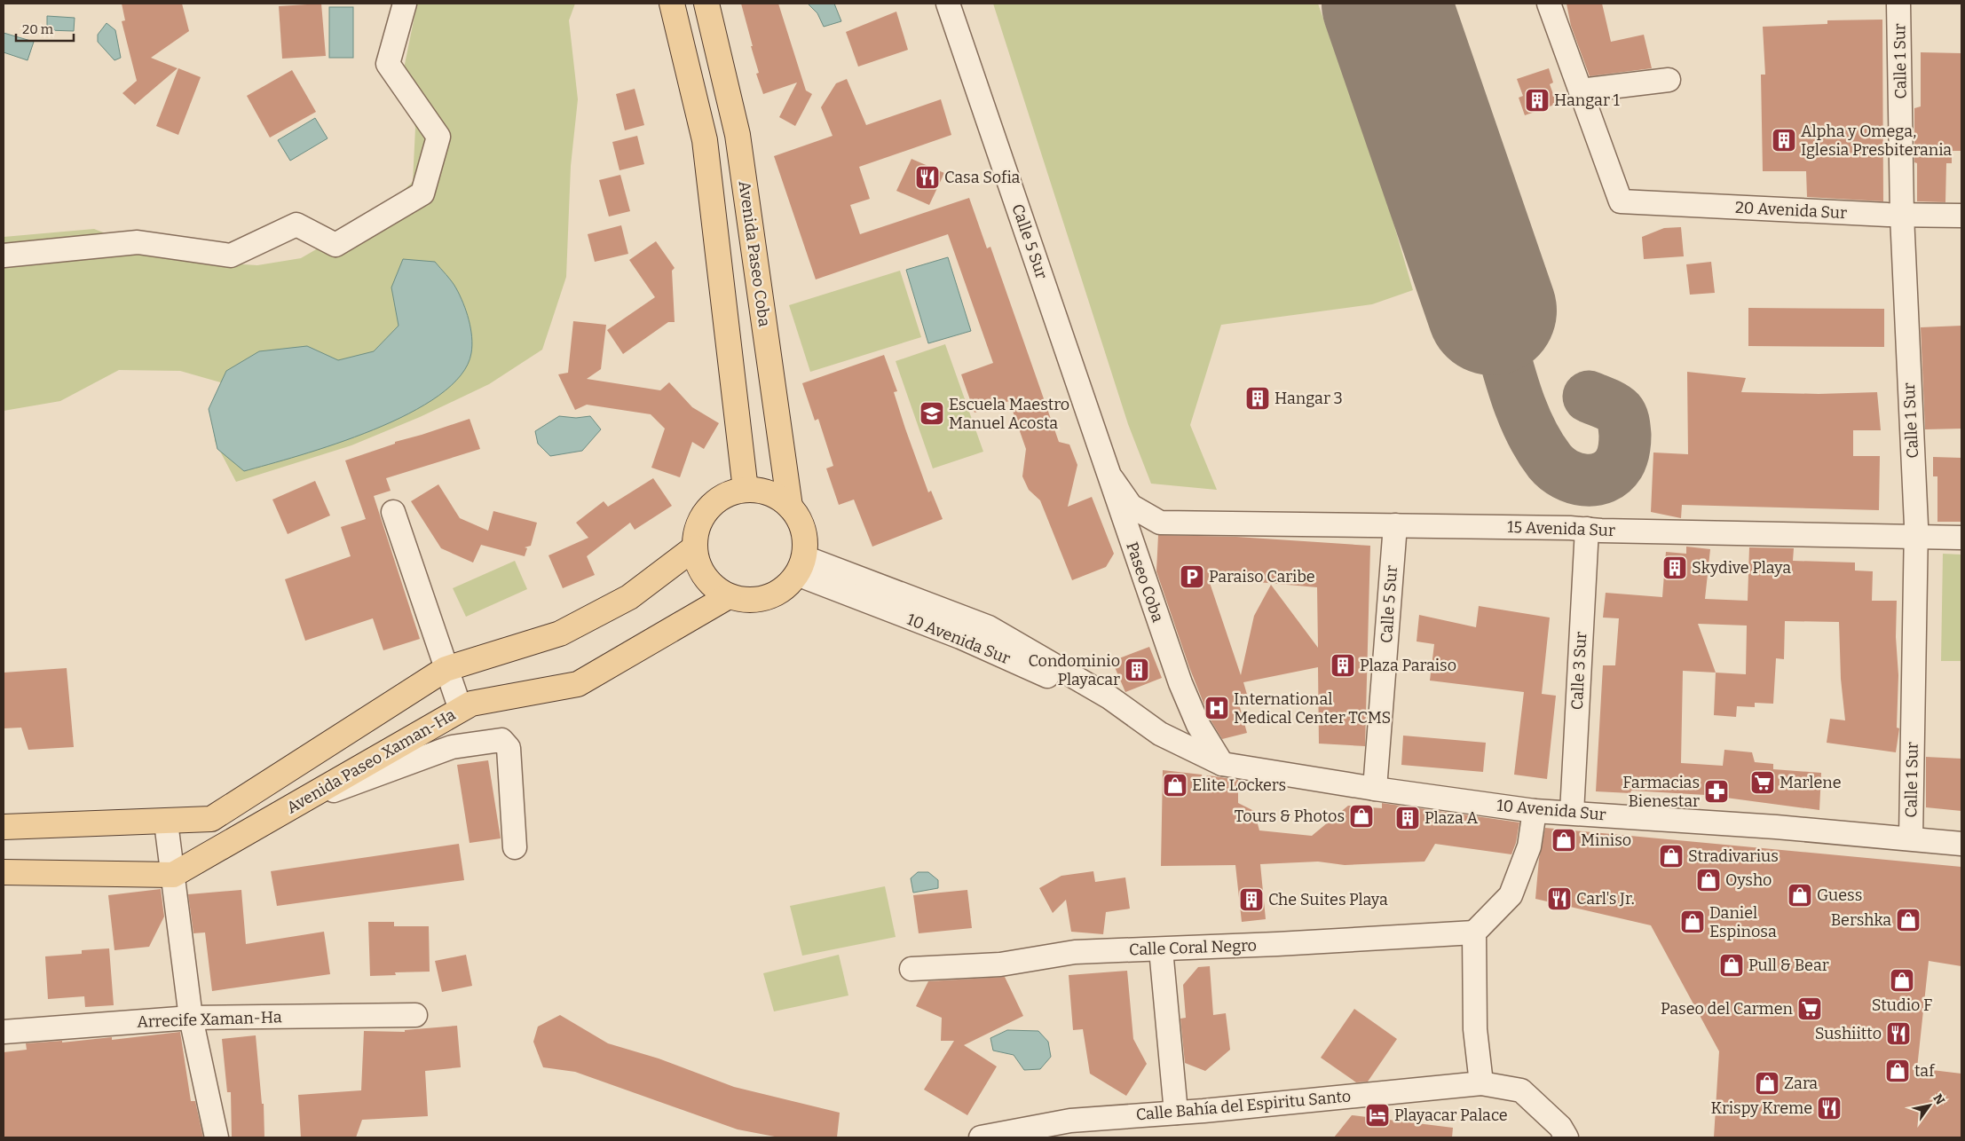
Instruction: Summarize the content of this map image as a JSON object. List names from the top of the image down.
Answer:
{
  "streets": {
    "main road": ["Avenida Paseo Coba", "Avenida Paseo Xaman-Ha"],
    "street": [
      "Calle 1 Sur",
      "20 Avenida Sur",
      "Calle 5 Sur",
      "15 Avenida Sur",
      "Paseo Coba",
      "10 Avenida Sur",
      "Calle 3 Sur",
      "Calle Coral Negro",
      "Arrecife Xaman-Ha",
      "Calle Bahía del Espiritu Santo"
    ]
  },
  "crossings": [
    ["Calle 1 Sur", "20 Avenida Sur"],
    ["Calle 1 Sur", "15 Avenida Sur"],
    ["Calle 1 Sur", "10 Avenida Sur"],
    ["Calle 5 Sur", "15 Avenida Sur"],
    ["Calle 5 Sur", "Paseo Coba"],
    ["Calle 5 Sur", "10 Avenida Sur"],
    ["Avenida Paseo Coba", "10 Avenida Sur"],
    ["Avenida Paseo Coba", "Avenida Paseo Xaman-Ha"],
    ["15 Avenida Sur", "Paseo Coba"],
    ["15 Avenida Sur", "Calle 3 Sur"],
    ["Paseo Coba", "10 Avenida Sur"],
    ["10 Avenida Sur", "Calle 3 Sur"],
    ["10 Avenida Sur", "Avenida Paseo Xaman-Ha"]
  ],
  "places": {
    "building": [
      "Hangar 1",
      "Alpha y Omega, Iglesia Presbiterania",
      "Hangar 3",
      "Skydive Playa",
      "Plaza Paraiso",
      "Condominio Playacar",
      "Plaza A",
      "Che Suites Playa"
    ],
    "restaurant": [
      "Casa Sofia",
      "Carl's Jr.",
      "Sushiitto",
      "Krispy Kreme"
    ],
    "school or university": ["Escuela Maestro Manuel Acosta"],
    "parking": ["Paraiso Caribe"],
    "hospital": ["International Medical Center TCMS"],
    "supermarket": ["Marlene", "Paseo del Carmen"],
    "shop": [
      "Elite Lockers",
      "Tours & Photos",
      "Miniso",
      "Stradivarius",
      "Oysho",
      "Guess",
      "Bershka",
      "Daniel Espinosa",
      "Pull & Bear",
      "Studio F",
      "taf",
      "Zara"
    ],
    "pharmacy": ["Farmacias Bienestar"],
    "hotel": ["Playacar Palace"]
  },
  "scale_bar": "20 m",
  "north": "top right"
}
